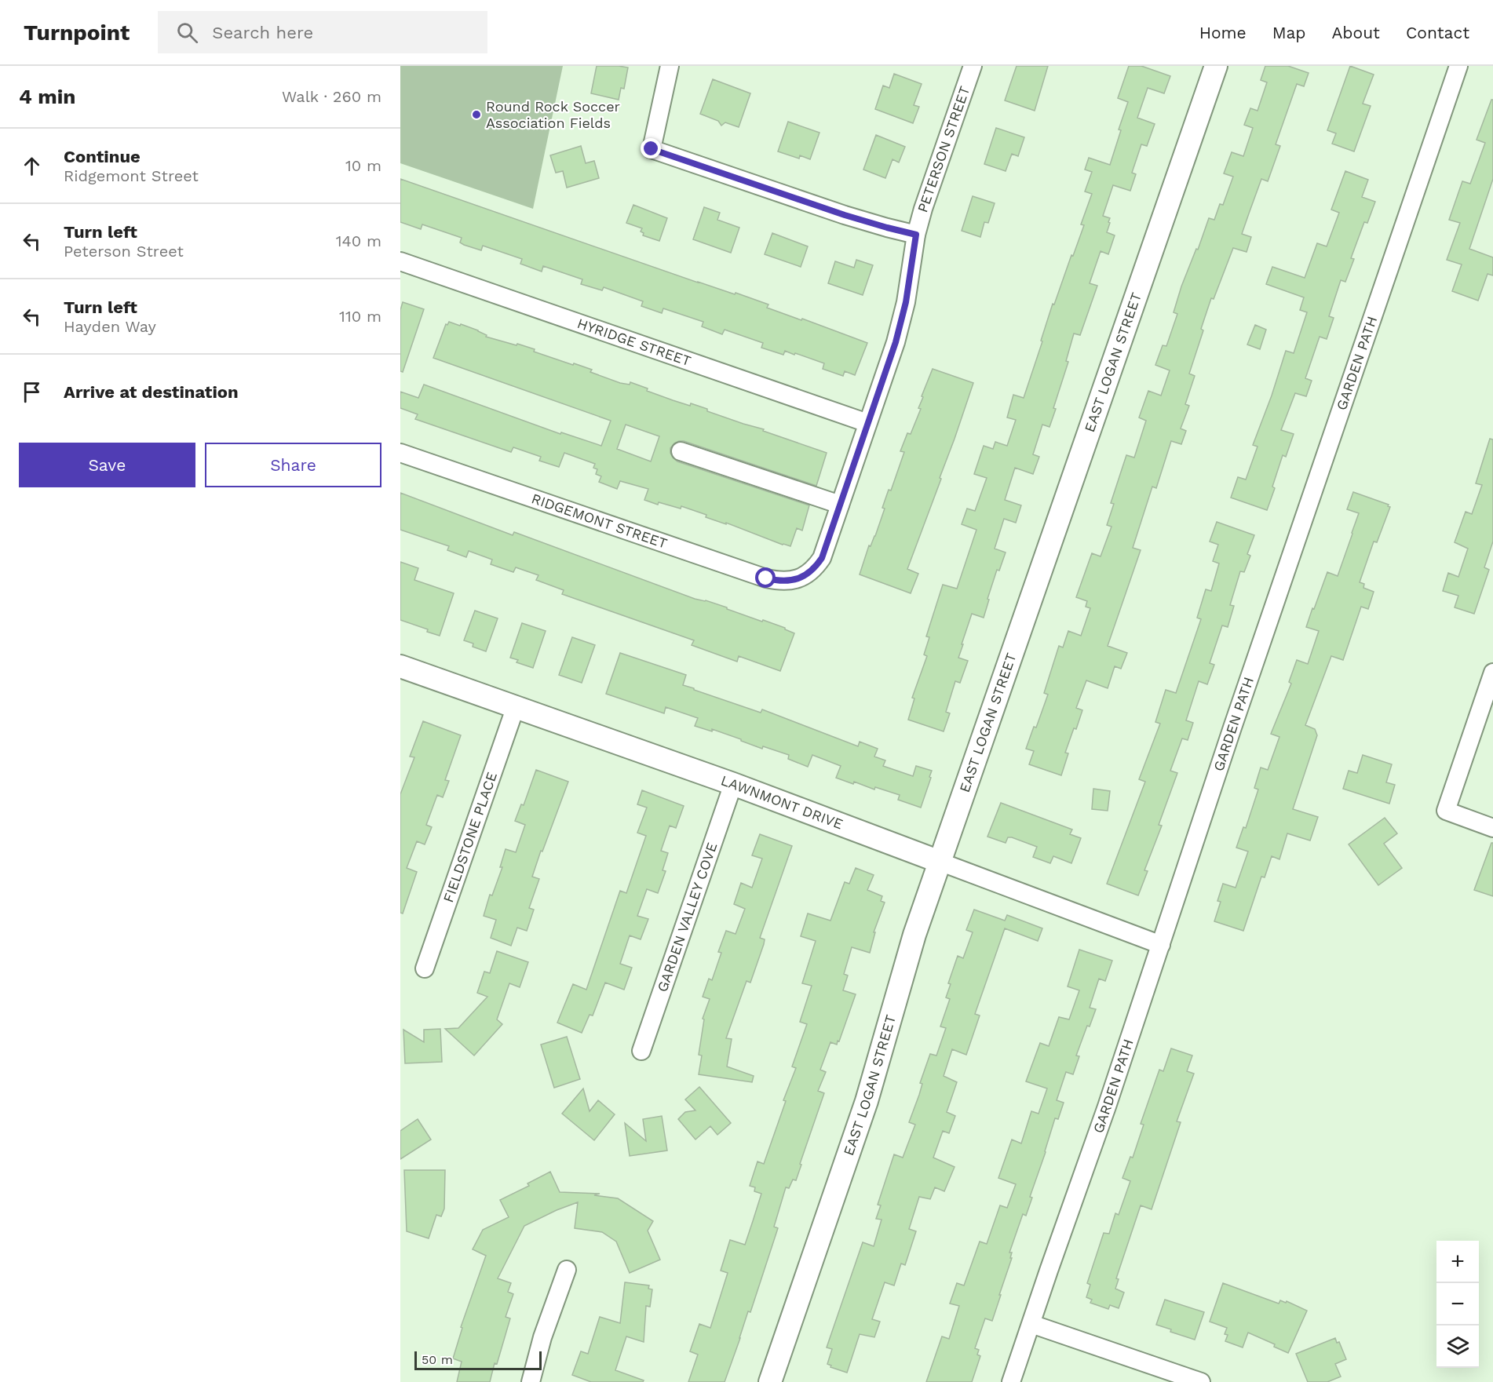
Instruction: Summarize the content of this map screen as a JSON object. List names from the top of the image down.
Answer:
{
  "streets": {
    "street": [
      "PETERSON STREET",
      "HYRIDGE STREET",
      "EAST LOGAN STREET",
      "GARDEN PATH",
      "RIDGEMONT STREET",
      "LAWNMONT DRIVE",
      "FIELDSTONE PLACE",
      "GARDEN VALLEY COVE"
    ]
  },
  "crossings": [
    ["PETERSON STREET", "HYRIDGE STREET"],
    ["PETERSON STREET", "RIDGEMONT STREET"],
    ["EAST LOGAN STREET", "LAWNMONT DRIVE"],
    ["GARDEN PATH", "LAWNMONT DRIVE"],
    ["LAWNMONT DRIVE", "FIELDSTONE PLACE"],
    ["LAWNMONT DRIVE", "GARDEN VALLEY COVE"]
  ],
  "places": ["Round Rock Soccer Association Fields"],
  "scale_bar": "50 m",
  "page": {
    "header": "Turnpoint",
    "search": "Search here",
    "nav": [
      "Home",
      "Map",
      "About",
      "Contact"
    ],
    "heading": ["4 min", "Walk · 260 m"],
    "list": [
      ["Continue", "Ridgemont Street", "10 m"],
      ["Turn left", "Peterson Street", "140 m"],
      ["Turn left", "Hayden Way", "110 m"],
      "Arrive at destination"
    ],
    "buttons": ["Save", "Share"],
    "map_buttons": ["+", "−"],
    "scale": "50 m"
  }
}
